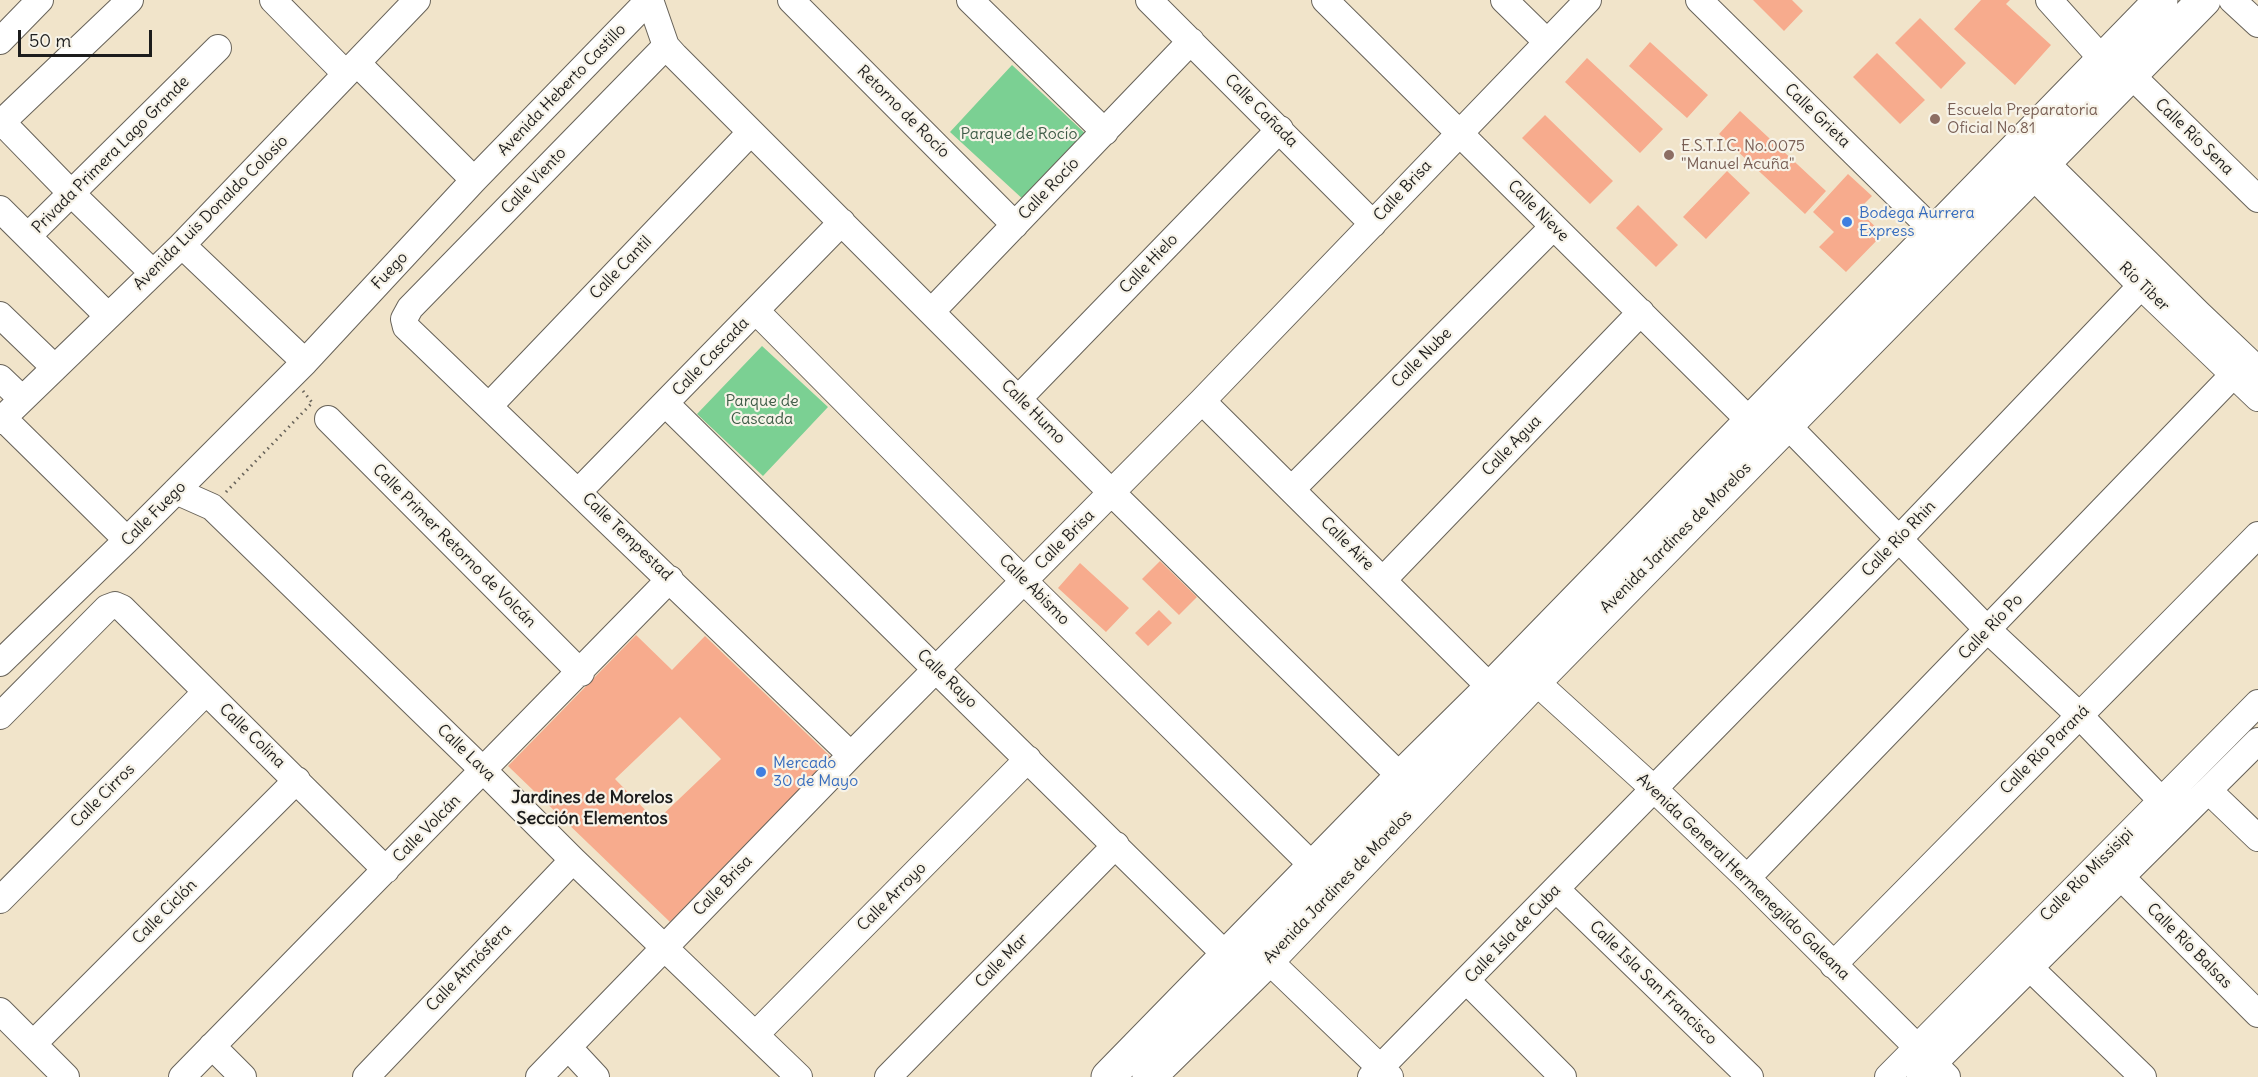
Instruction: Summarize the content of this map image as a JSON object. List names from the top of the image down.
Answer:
{
  "streets": {
    "main road": ["Avenida Jardines de Morelos"],
    "street": [
      "Avenida Heberto Castillo",
      "Calle Cañada",
      "Retorno de Rocío",
      "Calle Grieta",
      "Calle Río Sena",
      "Privada Primera Lago Grande",
      "Calle Viento",
      "Calle Rocío",
      "Calle Brisa",
      "Calle Nieve",
      "Avenida Luis Donaldo Colosio",
      "Calle Hielo",
      "Calle Cantil",
      "Fuego",
      "Río Tiber",
      "Calle Cascada",
      "Calle Nube",
      "Calle Humo",
      "Calle Agua",
      "Calle Fuego",
      "Calle Tempestad",
      "Calle Río Rhin",
      "Calle Aire",
      "Calle Primer Retorno de Volcán",
      "Calle Abismo",
      "Calle Río Po",
      "Calle Rayo",
      "Calle Colina",
      "Calle Río Paraná",
      "Calle Lava",
      "Calle Cirros",
      "Calle Volcán",
      "Calle Río Missisipi",
      "Avenida General Hermenegildo Galeana",
      "Calle Arroyo",
      "Calle Ciclón",
      "Calle Isla de Cuba",
      "Calle Río Balsas",
      "Calle Mar",
      "Calle Atmósfera",
      "Calle Isla San Francisco"
    ]
  },
  "crossings": [
    ["Avenida Heberto Castillo", "Fuego"],
    ["Calle Cañada", "Calle Rocío"],
    ["Calle Cañada", "Calle Brisa"],
    ["Calle Cañada", "Calle Hielo"],
    ["Retorno de Rocío", "Calle Rocío"],
    ["Calle Grieta", "Avenida Jardines de Morelos"],
    ["Calle Río Sena", "Avenida Jardines de Morelos"],
    ["Calle Viento", "Calle Humo"],
    ["Calle Viento", "Calle Tempestad"],
    ["Calle Rocío", "Calle Humo"],
    ["Calle Brisa", "Calle Nieve"],
    ["Calle Brisa", "Calle Humo"],
    ["Calle Brisa", "Calle Tempestad"],
    ["Calle Brisa", "Calle Aire"],
    ["Calle Brisa", "Calle Abismo"],
    ["Calle Brisa", "Calle Rayo"],
    ["Calle Brisa", "Calle Lava"],
    ["Calle Nieve", "Calle Nube"],
    ["Calle Nieve", "Calle Agua"],
    ["Calle Nieve", "Avenida Jardines de Morelos"],
    ["Calle Hielo", "Calle Humo"],
    ["Calle Cantil", "Calle Humo"],
    ["Calle Cantil", "Calle Tempestad"],
    ["Fuego", "Calle Fuego"],
    ["Río Tiber", "Avenida Jardines de Morelos"],
    ["Río Tiber", "Calle Río Rhin"],
    ["Río Tiber", "Calle Río Po"],
    ["Calle Cascada", "Calle Humo"],
    ["Calle Cascada", "Calle Tempestad"],
    ["Calle Cascada", "Calle Abismo"],
    ["Calle Cascada", "Calle Rayo"],
    ["Calle Nube", "Calle Aire"],
    ["Calle Humo", "Avenida Jardines de Morelos"],
    ["Calle Agua", "Calle Aire"],
    ["Calle Fuego", "Calle Lava"],
    ["Calle Tempestad", "Calle Volcán"],
    ["Avenida Jardines de Morelos", "Calle Aire"],
    ["Avenida Jardines de Morelos", "Calle Abismo"],
    ["Avenida Jardines de Morelos", "Calle Rayo"],
    ["Avenida Jardines de Morelos", "Avenida General Hermenegildo Galeana"],
    ["Calle Río Rhin", "Avenida General Hermenegildo Galeana"],
    ["Calle Río Rhin", "Calle Isla de Cuba"],
    ["Calle Primer Retorno de Volcán", "Calle Volcán"],
    ["Calle Río Po", "Avenida General Hermenegildo Galeana"],
    ["Calle Rayo", "Calle Arroyo"],
    ["Calle Rayo", "Calle Mar"],
    ["Calle Colina", "Calle Cirros"],
    ["Calle Colina", "Calle Volcán"],
    ["Calle Colina", "Calle Ciclón"],
    ["Calle Río Paraná", "Avenida General Hermenegildo Galeana"],
    ["Calle Lava", "Calle Volcán"],
    ["Calle Lava", "Calle Arroyo"],
    ["Calle Lava", "Calle Atmósfera"],
    ["Calle Río Missisipi", "Avenida General Hermenegildo Galeana"],
    ["Calle Río Missisipi", "Calle Río Balsas"],
    ["Avenida General Hermenegildo Galeana", "Calle Isla de Cuba"],
    ["Calle Isla de Cuba", "Calle Isla San Francisco"]
  ],
  "districts": ["Jardines de Morelos Sección Elementos"],
  "parks": ["Parque de Rocío", "Parque de Cascada"],
  "places": [
    "Escuela Preparatoria Oficial No.81",
    "E.S.T.I.C. No.0075 \"Manuel Acuña\"",
    "Bodega Aurrera Express",
    "Mercado 30 de Mayo"
  ],
  "scale_bar": "50 m"
}
